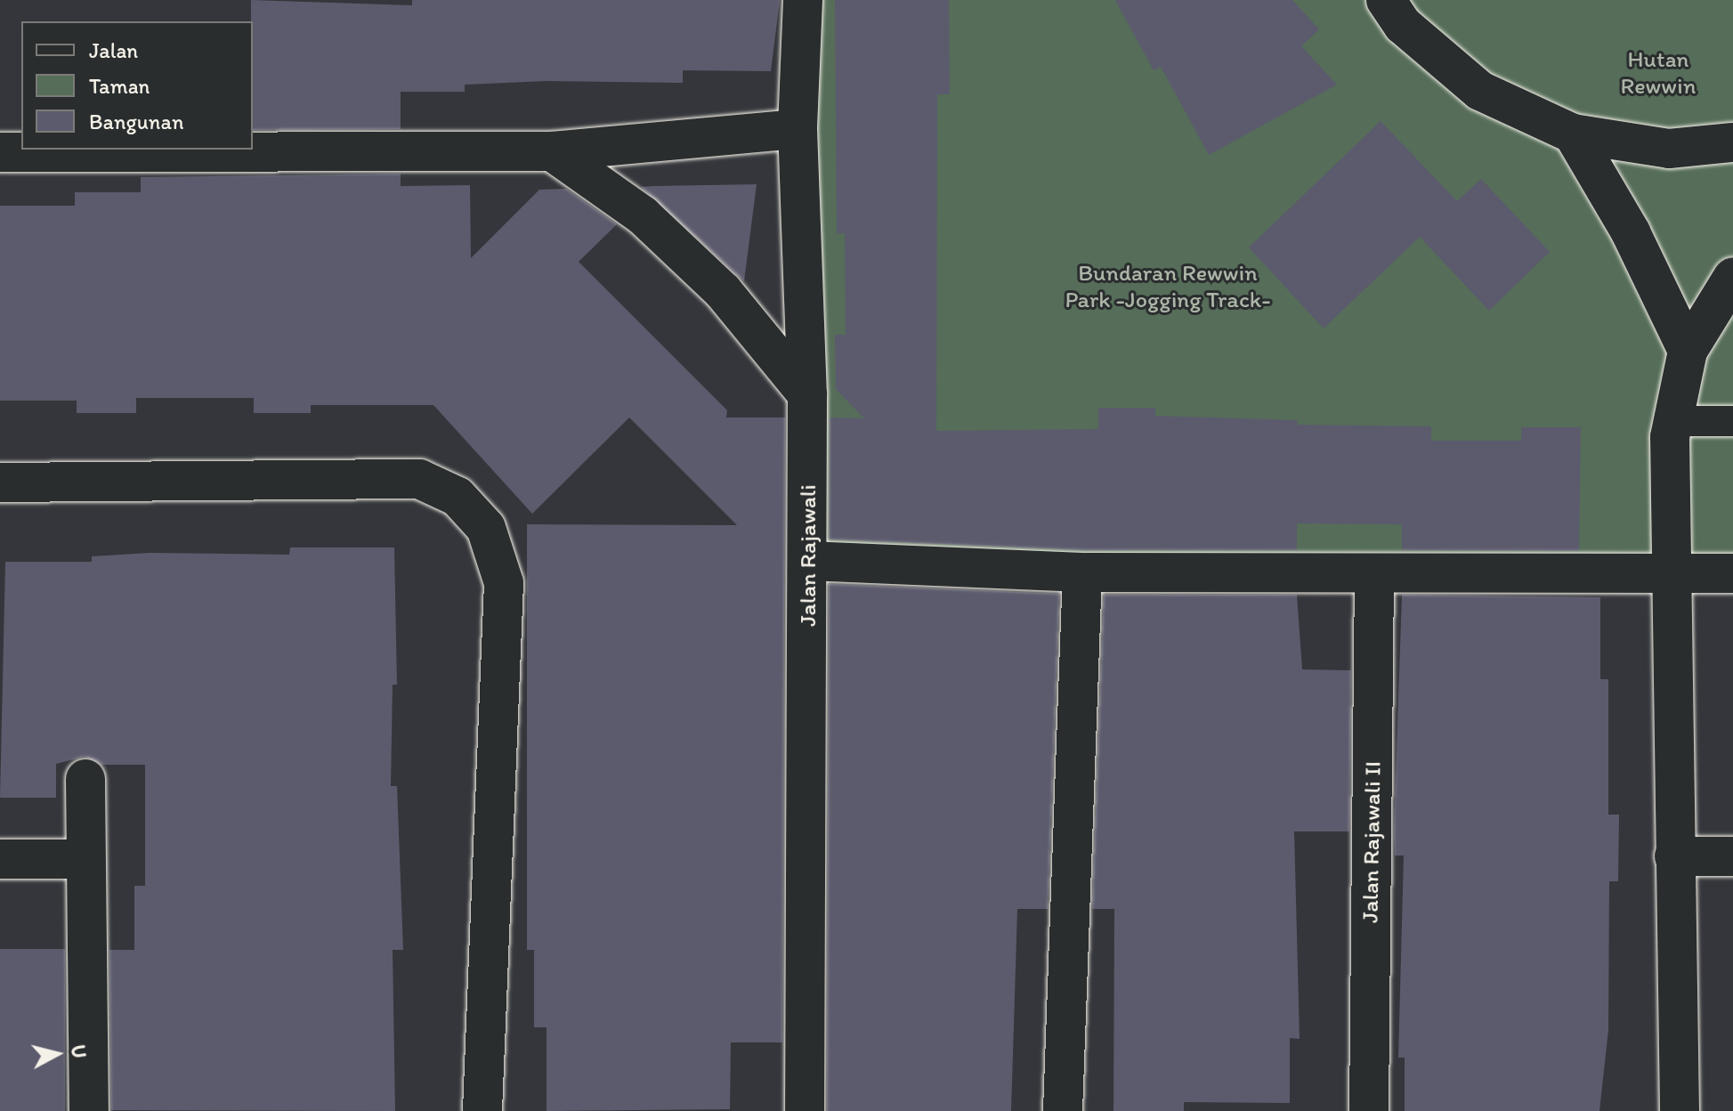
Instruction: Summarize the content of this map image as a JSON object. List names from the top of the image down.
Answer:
{
  "streets": {
    "street": ["Jalan Rajawali", "Jalan Rajawali II"]
  },
  "parks": ["Hutan Rewwin", "Bundaran Rewwin Park -Jogging Track-"],
  "legend": ["Jalan", "Taman", "Bangunan"],
  "north": "right"
}
